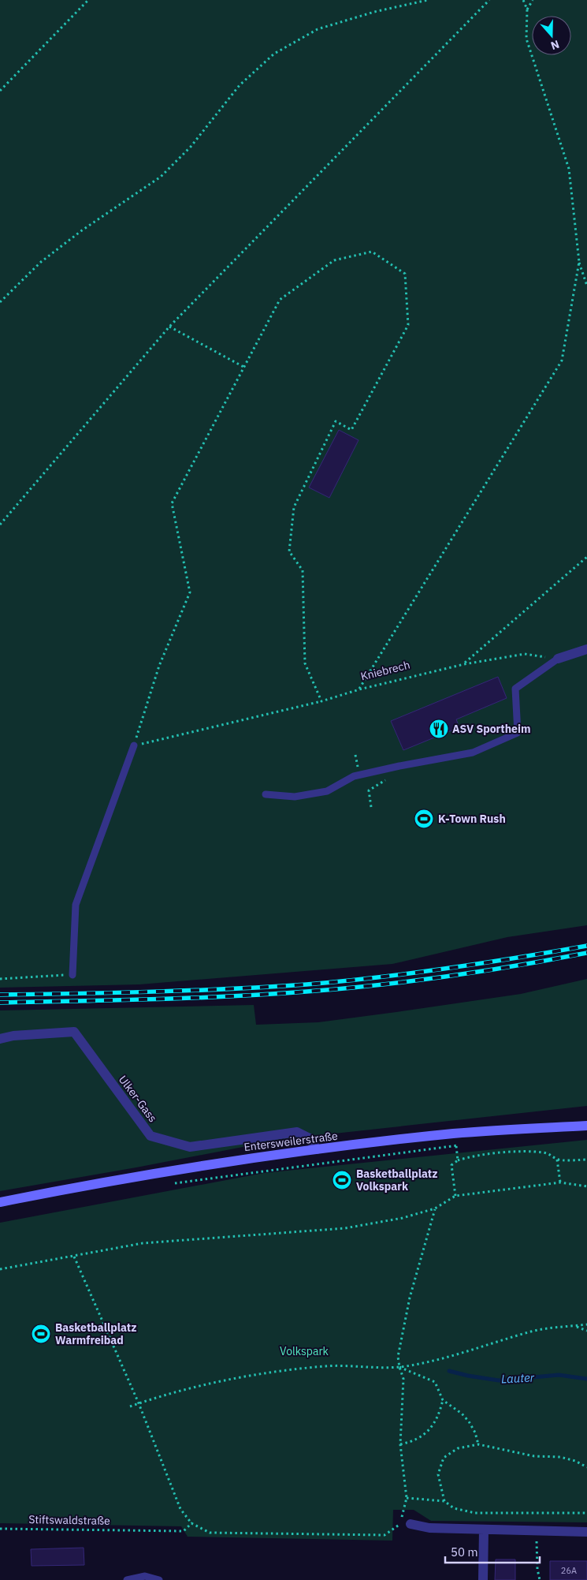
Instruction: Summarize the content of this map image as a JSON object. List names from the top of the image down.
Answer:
{
  "streets": {
    "main road": ["Entersweilerstraße"],
    "street": ["Ulker-Gass"],
    "path": ["Kniebrech", "Stiftswaldstraße"]
  },
  "crossings": [
    ["Ulker-Gass", "Entersweilerstraße"]
  ],
  "water": ["Lauter"],
  "parks": ["Volkspark"],
  "places": {
    "restaurant": ["ASV Sportheim"],
    "sports": ["K-Town Rush", "Basketballplatz Volkspark", "Basketballplatz Warmfreibad"]
  },
  "house_numbers": ["26A"],
  "scale_bar": "50 m",
  "north": "bottom"
}
